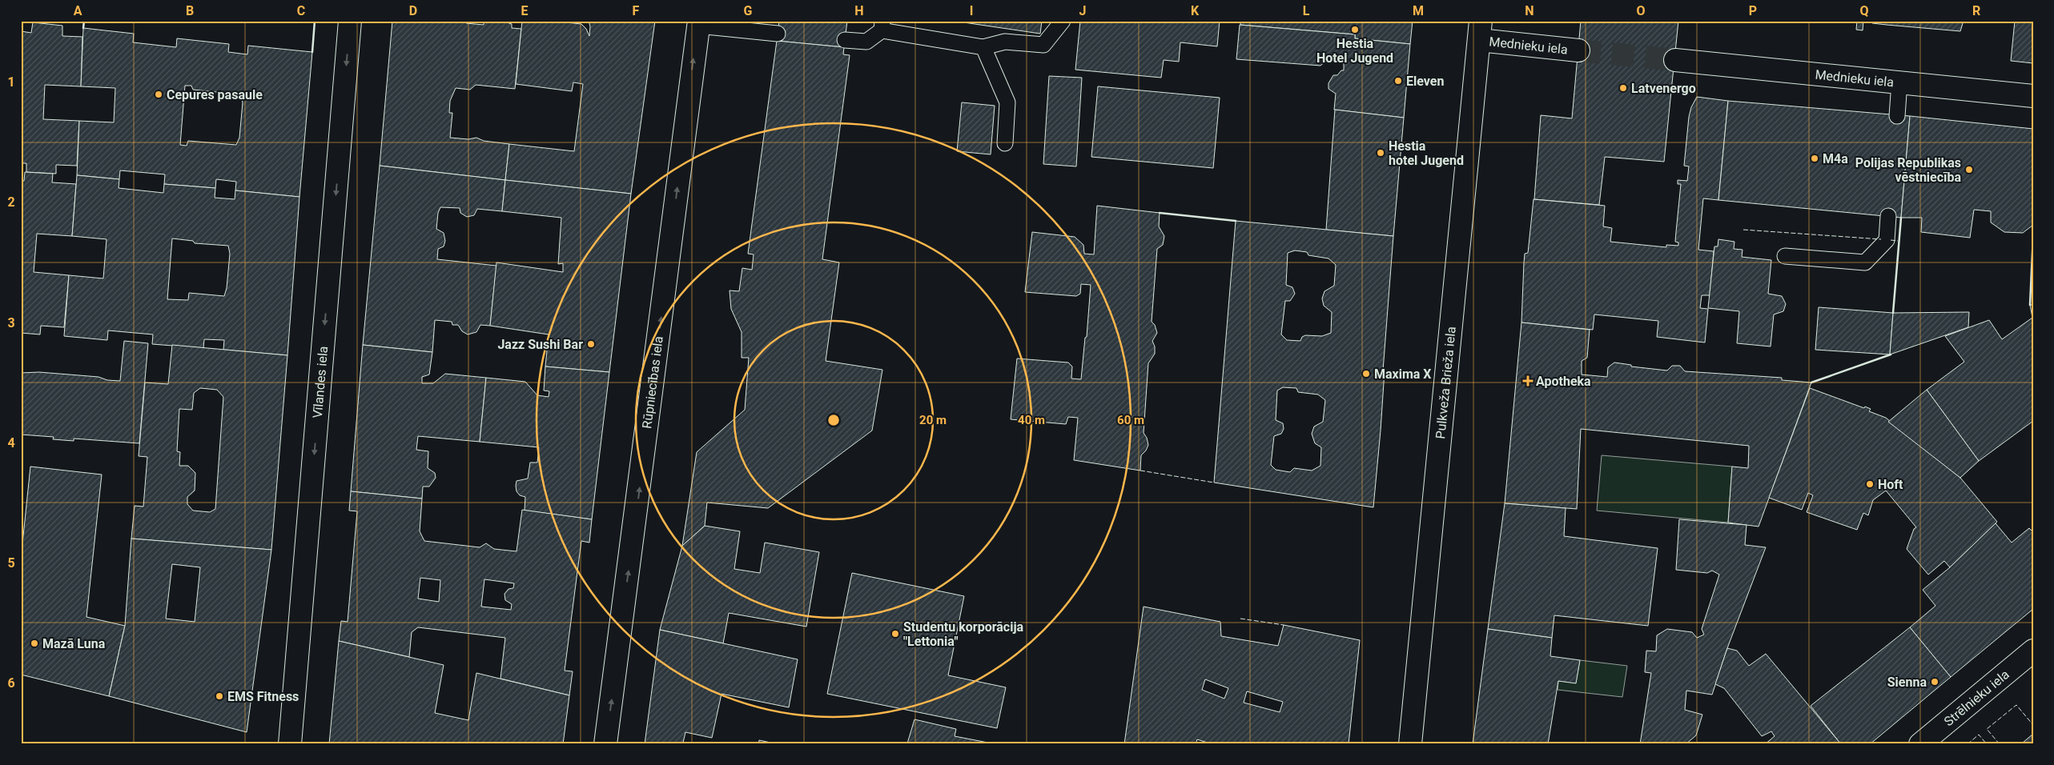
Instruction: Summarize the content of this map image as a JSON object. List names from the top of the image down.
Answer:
{
  "streets": {
    "street": [
      "Mednieku iela",
      "Vīlandes iela",
      "Rūpniecības iela",
      "Pulkveža Brieža iela",
      "Strēlnieku iela"
    ]
  },
  "crossings": [
    ["Mednieku iela", "Pulkveža Brieža iela"]
  ],
  "one_way": ["Vīlandes iela", "Rūpniecības iela"],
  "places": {
    "other": [
      "Hestia Hotel Jugend",
      "Eleven",
      "Latvenergo",
      "Cepures pasaule",
      "Hestia hotel Jugend",
      "M4a",
      "Polijas Republikas vēstniecība",
      "Jazz Sushi Bar",
      "Maxima X",
      "Hoft",
      "Studentu korporācija \"Lettonia\"",
      "Mazā Luna",
      "Sienna",
      "EMS Fitness"
    ],
    "health": ["Apotheka"]
  },
  "grid": {
    "columns": [
      "A",
      "B",
      "C",
      "D",
      "E",
      "F",
      "G",
      "H",
      "I",
      "J",
      "K",
      "L",
      "M",
      "N",
      "O",
      "P",
      "Q",
      "R"
    ],
    "rows": [
      "1",
      "2",
      "3",
      "4",
      "5",
      "6"
    ]
  },
  "rings": ["20 m", "40 m", "60 m"]
}
